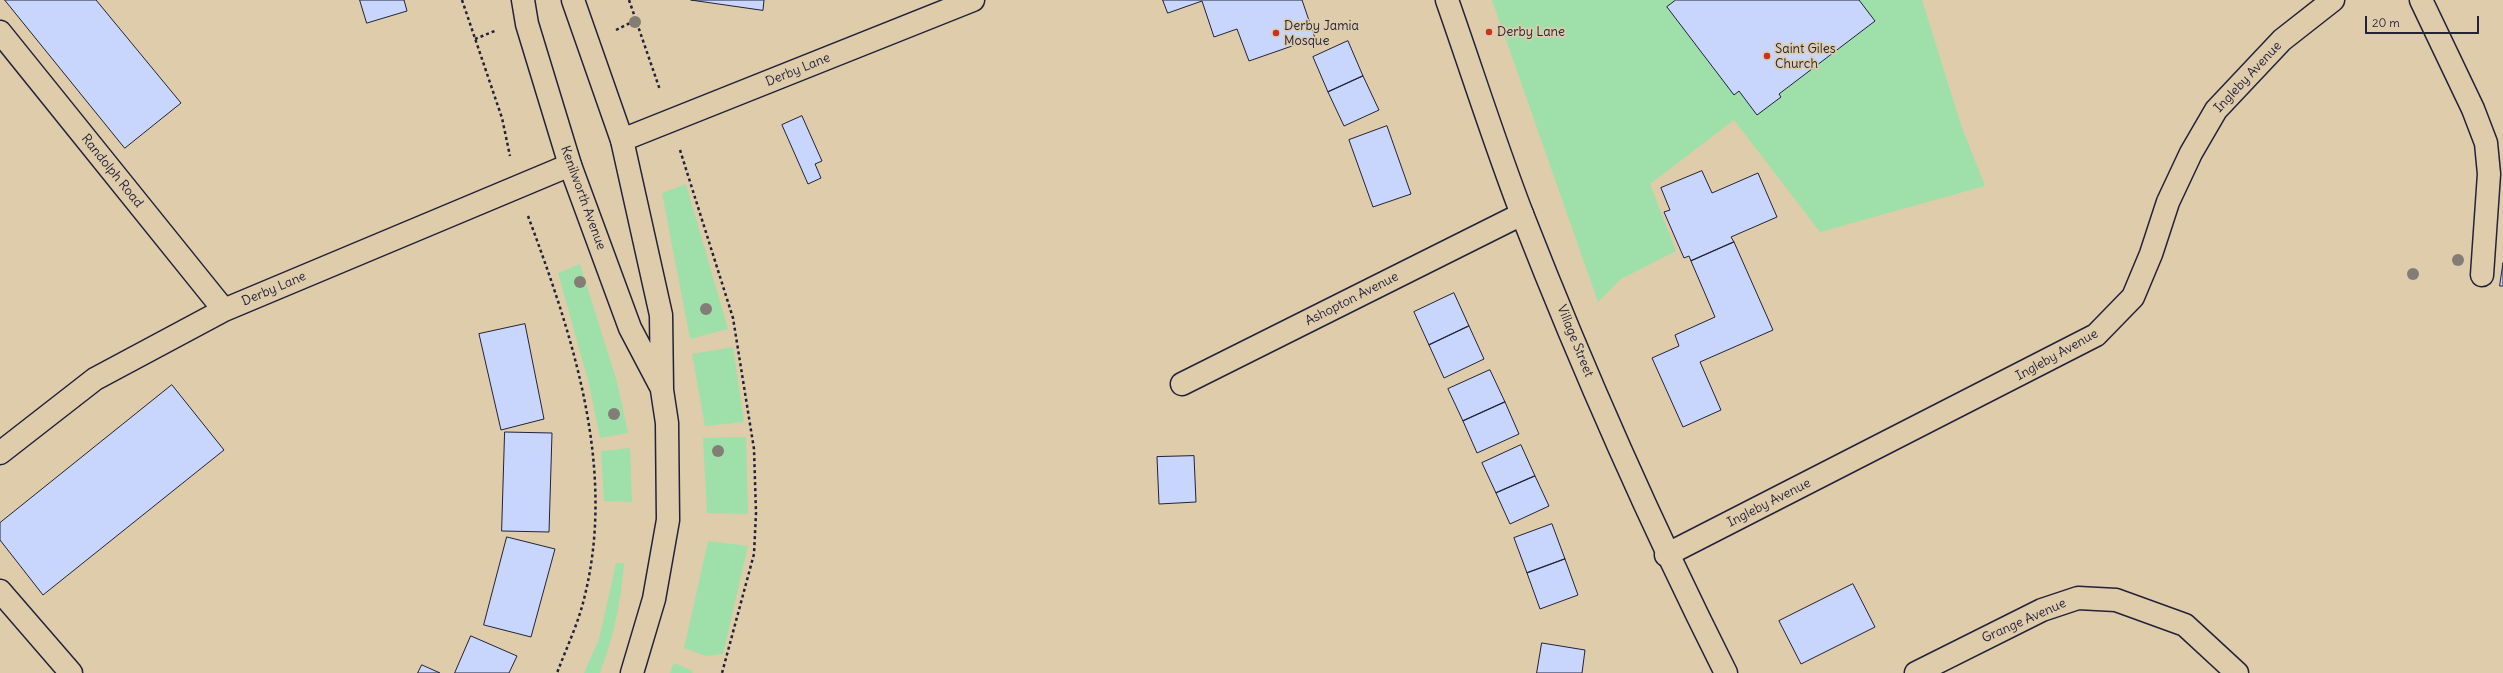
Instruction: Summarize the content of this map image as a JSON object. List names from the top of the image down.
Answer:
{
  "streets": {
    "main road": [
      "Derby Lane",
      "Ingleby Avenue",
      "Randolph Road",
      "Kenilworth Avenue",
      "Ashopton Avenue",
      "Village Street",
      "Grange Avenue"
    ]
  },
  "crossings": [
    ["Derby Lane", "Randolph Road"],
    ["Derby Lane", "Kenilworth Avenue"],
    ["Ingleby Avenue", "Village Street"],
    ["Ashopton Avenue", "Village Street"]
  ],
  "places": ["Derby Lane", "Derby Jamia Mosque", "Saint Giles Church"],
  "scale_bar": "20 m"
}
